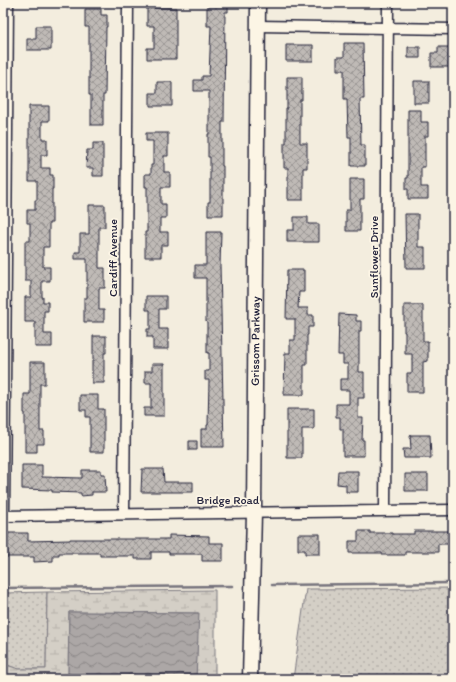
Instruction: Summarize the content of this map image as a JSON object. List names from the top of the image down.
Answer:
{
  "streets": {
    "main road": ["Grissom Parkway"],
    "street": ["Sunflower Drive", "Cardiff Avenue", "Bridge Road"]
  },
  "crossings": [
    ["Sunflower Drive", "Bridge Road"],
    ["Cardiff Avenue", "Bridge Road"],
    ["Grissom Parkway", "Bridge Road"]
  ]
}
